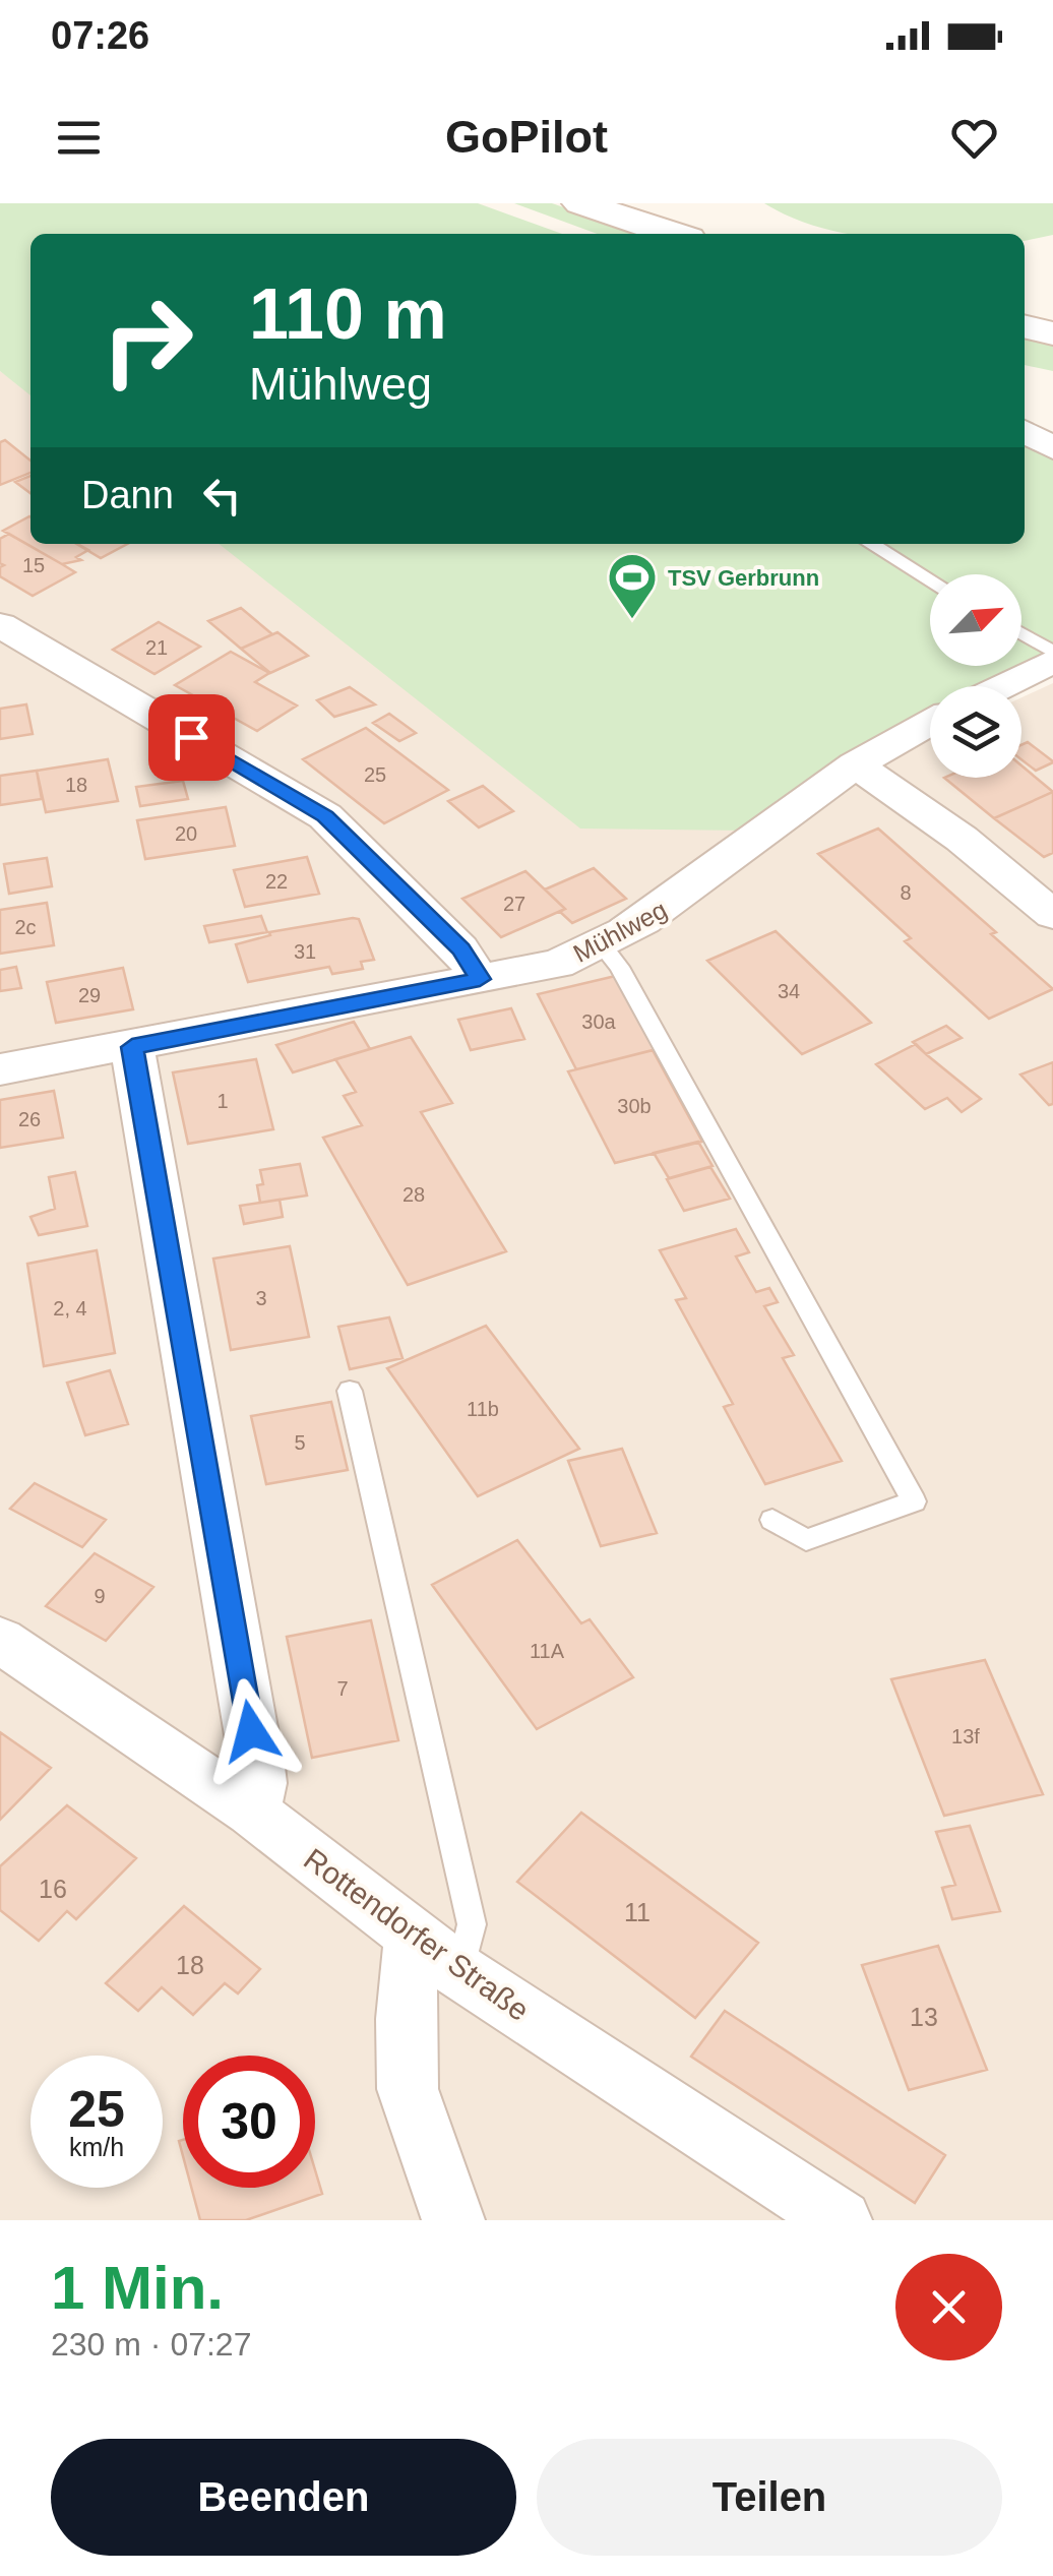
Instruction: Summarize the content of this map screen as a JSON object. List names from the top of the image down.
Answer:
{
  "streets": {
    "street": ["Mühlweg", "Rottendorfer Straße"]
  },
  "places": {
    "sports": ["TSV Gerbrunn"]
  },
  "house_numbers": [
    "15",
    "21",
    "25",
    "18",
    "20",
    "22",
    "8",
    "27",
    "2c",
    "31",
    "34",
    "29",
    "30a",
    "1",
    "30b",
    "26",
    "28",
    "3",
    "2, 4",
    "11b",
    "5",
    "9",
    "11A",
    "7",
    "13f",
    "16",
    "11",
    "18",
    "13"
  ],
  "north": "top right",
  "page": {
    "status": "07:26",
    "header": "GoPilot",
    "turn": ["110 m", "Mühlweg"],
    "then": "Dann",
    "speed": "25 km/h",
    "limit": "30",
    "heading": ["1 Min.", "230 m · 07:27"],
    "buttons": ["Beenden", "Teilen"]
  }
}
